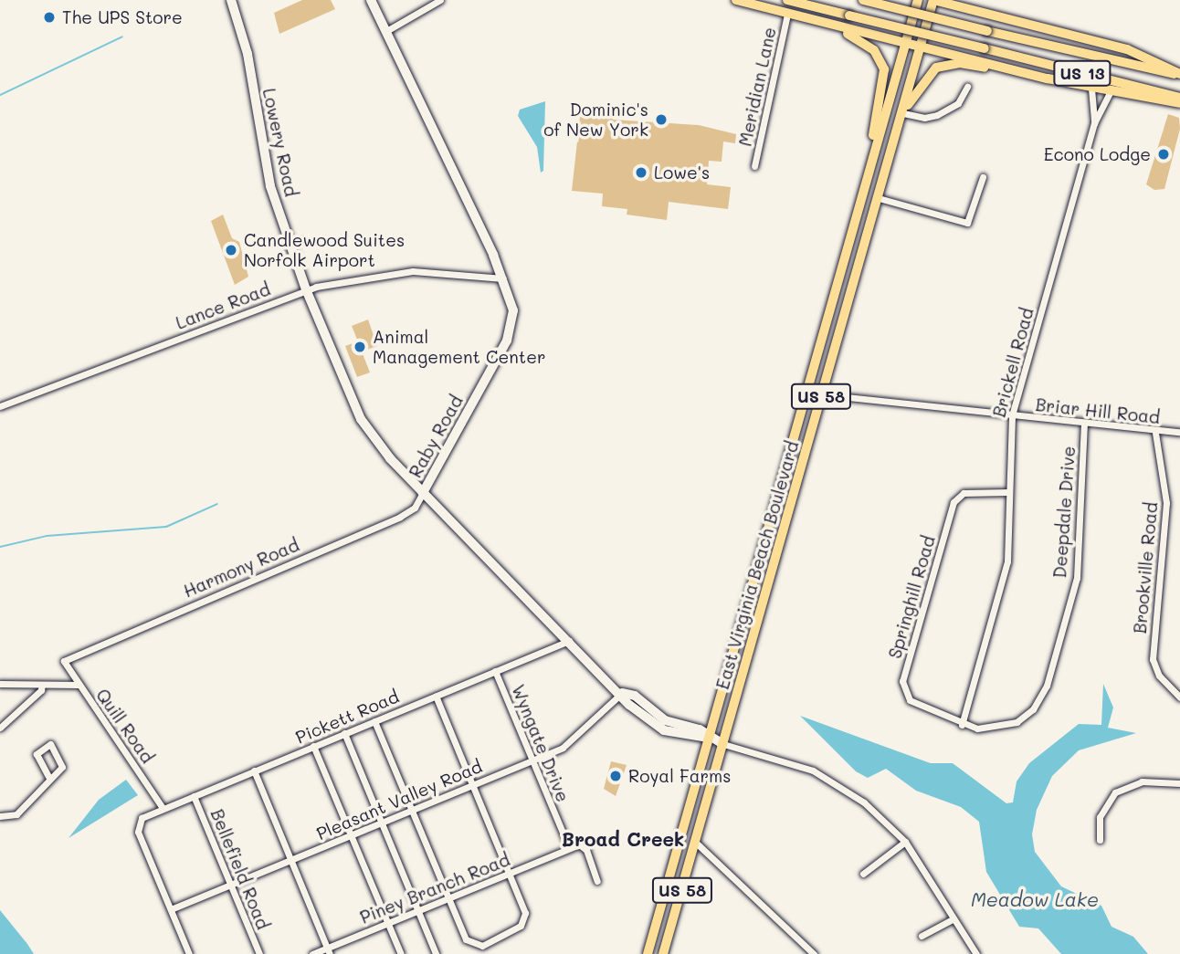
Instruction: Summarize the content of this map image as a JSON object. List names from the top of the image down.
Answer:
{
  "streets": {
    "main road": ["US 13", "US 58", "East Virginia Beach Boulevard"],
    "street": [
      "Meridian Lane",
      "Lowery Road",
      "Lance Road",
      "Brickell Road",
      "Briar Hill Road",
      "Raby Road",
      "Deepdale Drive",
      "Harmony Road",
      "Brookville Road",
      "Springhill Road",
      "Pickett Road",
      "Quill Road",
      "Wyngate Drive",
      "Pleasant Valley Road",
      "Bellefield Road",
      "Piney Branch Road"
    ]
  },
  "crossings": [
    ["Lowery Road", "Lance Road"],
    ["Lowery Road", "Raby Road"],
    ["Lowery Road", "Harmony Road"],
    ["Lance Road", "Raby Road"],
    ["Brickell Road", "Briar Hill Road"],
    ["Brickell Road", "Deepdale Drive"],
    ["Brickell Road", "Springhill Road"],
    ["Briar Hill Road", "Deepdale Drive"],
    ["Briar Hill Road", "East Virginia Beach Boulevard"],
    ["Briar Hill Road", "Brookville Road"],
    ["Raby Road", "East Virginia Beach Boulevard"],
    ["Raby Road", "Harmony Road"],
    ["Raby Road", "Pickett Road"],
    ["Raby Road", "Pleasant Valley Road"],
    ["Deepdale Drive", "Springhill Road"],
    ["Harmony Road", "Quill Road"],
    ["Pickett Road", "Quill Road"],
    ["Pickett Road", "Wyngate Drive"],
    ["Pickett Road", "Pleasant Valley Road"],
    ["Pickett Road", "Bellefield Road"],
    ["Wyngate Drive", "Pleasant Valley Road"],
    ["Wyngate Drive", "Piney Branch Road"],
    ["Pleasant Valley Road", "Bellefield Road"]
  ],
  "districts": ["Broad Creek"],
  "water": ["Meadow Lake"],
  "places": [
    "The UPS Store",
    "Dominic's of New York",
    "Econo Lodge",
    "Lowe's",
    "Candlewood Suites Norfolk Airport",
    "Animal Management Center",
    "Royal Farms"
  ]
}
